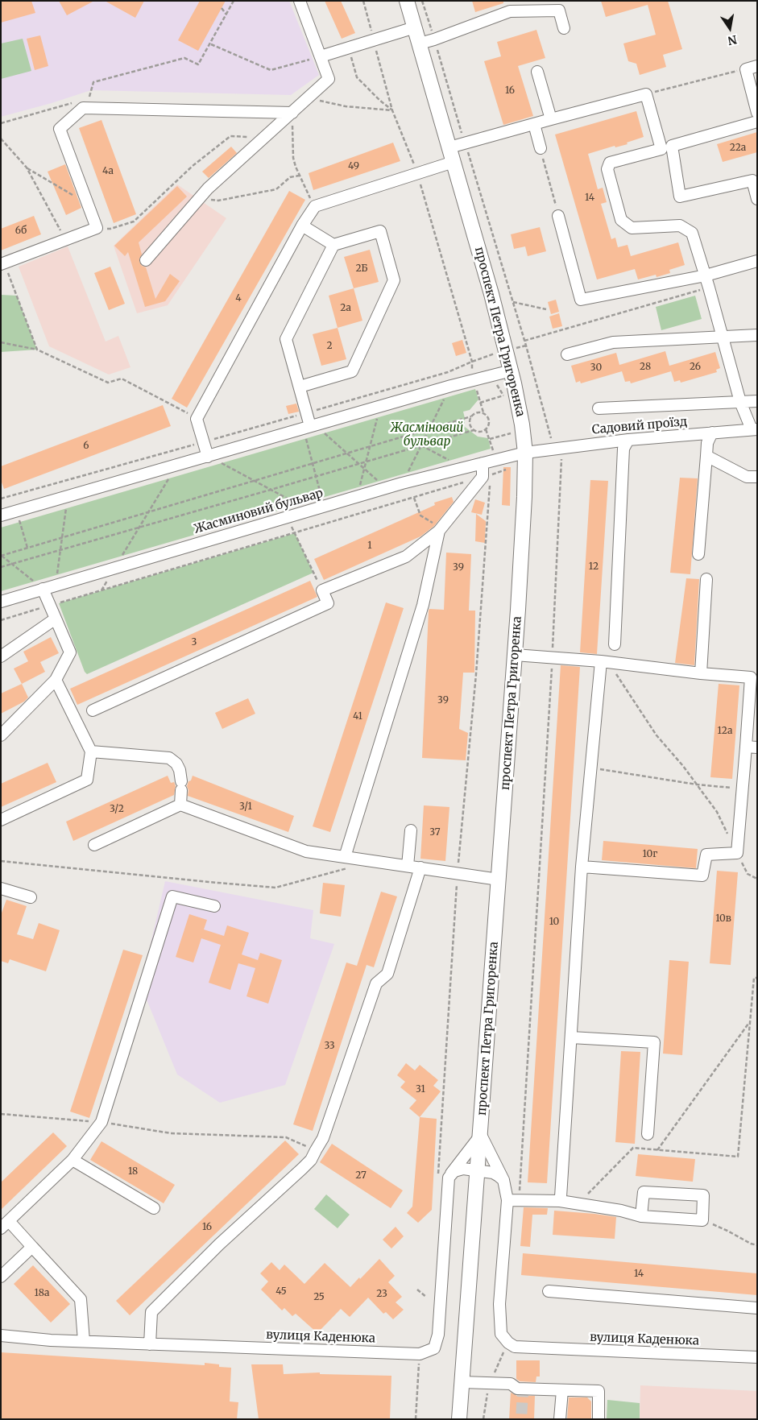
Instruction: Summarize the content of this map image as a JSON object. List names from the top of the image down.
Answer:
{
  "streets": {
    "main road": ["проспект Петра Григоренка"],
    "street": ["Садовий проїзд", "Жасминовий бульвар", "вулиця Каденюка"]
  },
  "crossings": [
    ["проспект Петра Григоренка", "Садовий проїзд"],
    ["проспект Петра Григоренка", "Жасминовий бульвар"],
    ["проспект Петра Григоренка", "вулиця Каденюка"],
    ["Садовий проїзд", "Жасминовий бульвар"]
  ],
  "parks": ["Жасміновий бульвар"],
  "house_numbers": [
    "16",
    "22а",
    "49",
    "4а",
    "14",
    "6б",
    "2Б",
    "4",
    "2а",
    "2",
    "28",
    "26",
    "30",
    "6",
    "1",
    "12",
    "39",
    "3",
    "39",
    "41",
    "12а",
    "3/1",
    "3/2",
    "37",
    "10г",
    "10в",
    "10",
    "33",
    "31",
    "18",
    "27",
    "16",
    "14",
    "45",
    "18а",
    "23",
    "25"
  ],
  "north": "bottom"
}
